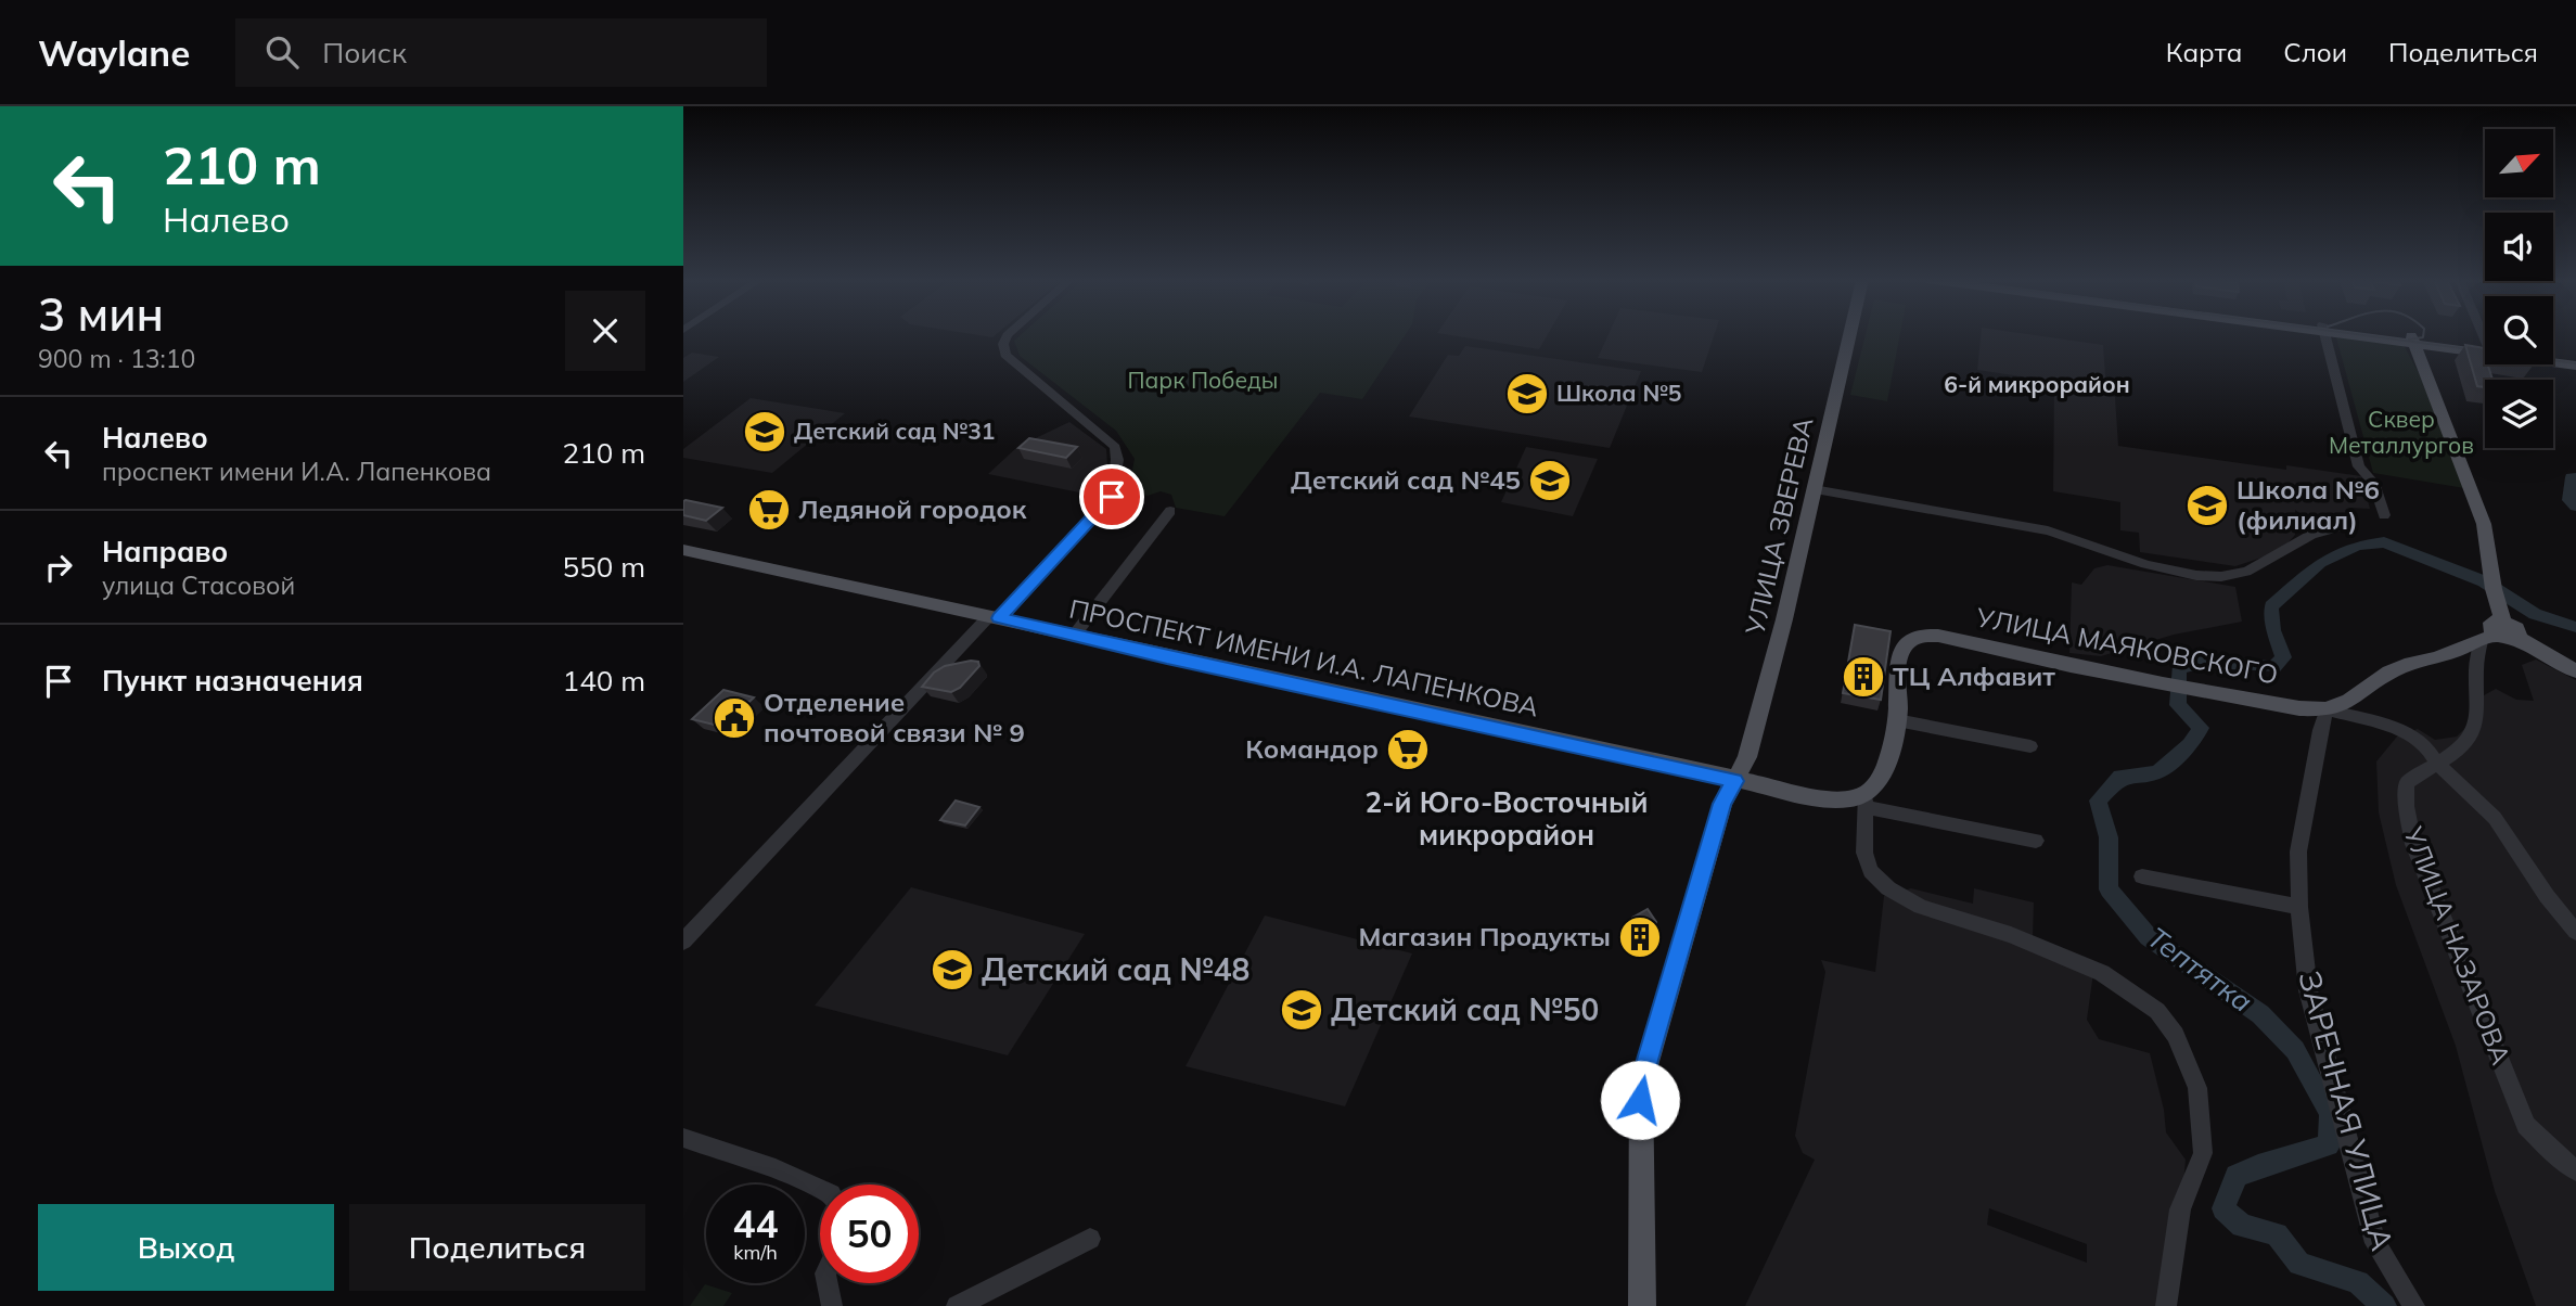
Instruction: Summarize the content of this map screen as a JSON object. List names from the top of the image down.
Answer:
{
  "streets": {
    "main road": ["УЛИЦА ЗВЕРЕВА", "УЛИЦА МАЯКОВСКОГО", "ПРОСПЕКТ ИМЕНИ И.А. ЛАПЕНКОВА"],
    "street": ["УЛИЦА НАЗАРОВА", "ЗАРЕЧНАЯ УЛИЦА"]
  },
  "crossings": [
    ["УЛИЦА ЗВЕРЕВА", "ПРОСПЕКТ ИМЕНИ И.А. ЛАПЕНКОВА"],
    ["УЛИЦА МАЯКОВСКОГО", "ЗАРЕЧНАЯ УЛИЦА"]
  ],
  "districts": ["6-й микрорайон", "2-й Юго-Восточный микрорайон"],
  "water": ["Тептятка"],
  "parks": ["Парк Победы", "Сквер Металлургов"],
  "places": {
    "school or university": [
      "Школа №5",
      "Детский сад №31",
      "Детский сад №45",
      "Школа №6 (филиал)",
      "Детский сад №48",
      "Детский сад №50"
    ],
    "supermarket": ["Ледяной городок", "Командор"],
    "building": ["ТЦ Алфавит", "Магазин Продукты"],
    "public building": ["Отделение почтовой связи № 9"]
  },
  "north": "top right",
  "page": {
    "header": "Waylane",
    "search": "Поиск",
    "nav": ["Карта", "Слои", "Поделиться"],
    "turn": ["210 m", "Налево"],
    "heading": ["3 мин", "900 m · 13:10"],
    "list": [
      {
        "name": "Налево",
        "note": "проспект имени И.А. Лапенкова",
        "value": "210 m"
      },
      {
        "name": "Направо",
        "note": "улица Стасовой",
        "value": "550 m"
      },
      {
        "name": "Пункт назначения",
        "value": "140 m"
      }
    ],
    "speed": "44 km/h",
    "limit": "50",
    "buttons": ["Выход", "Поделиться"]
  }
}
